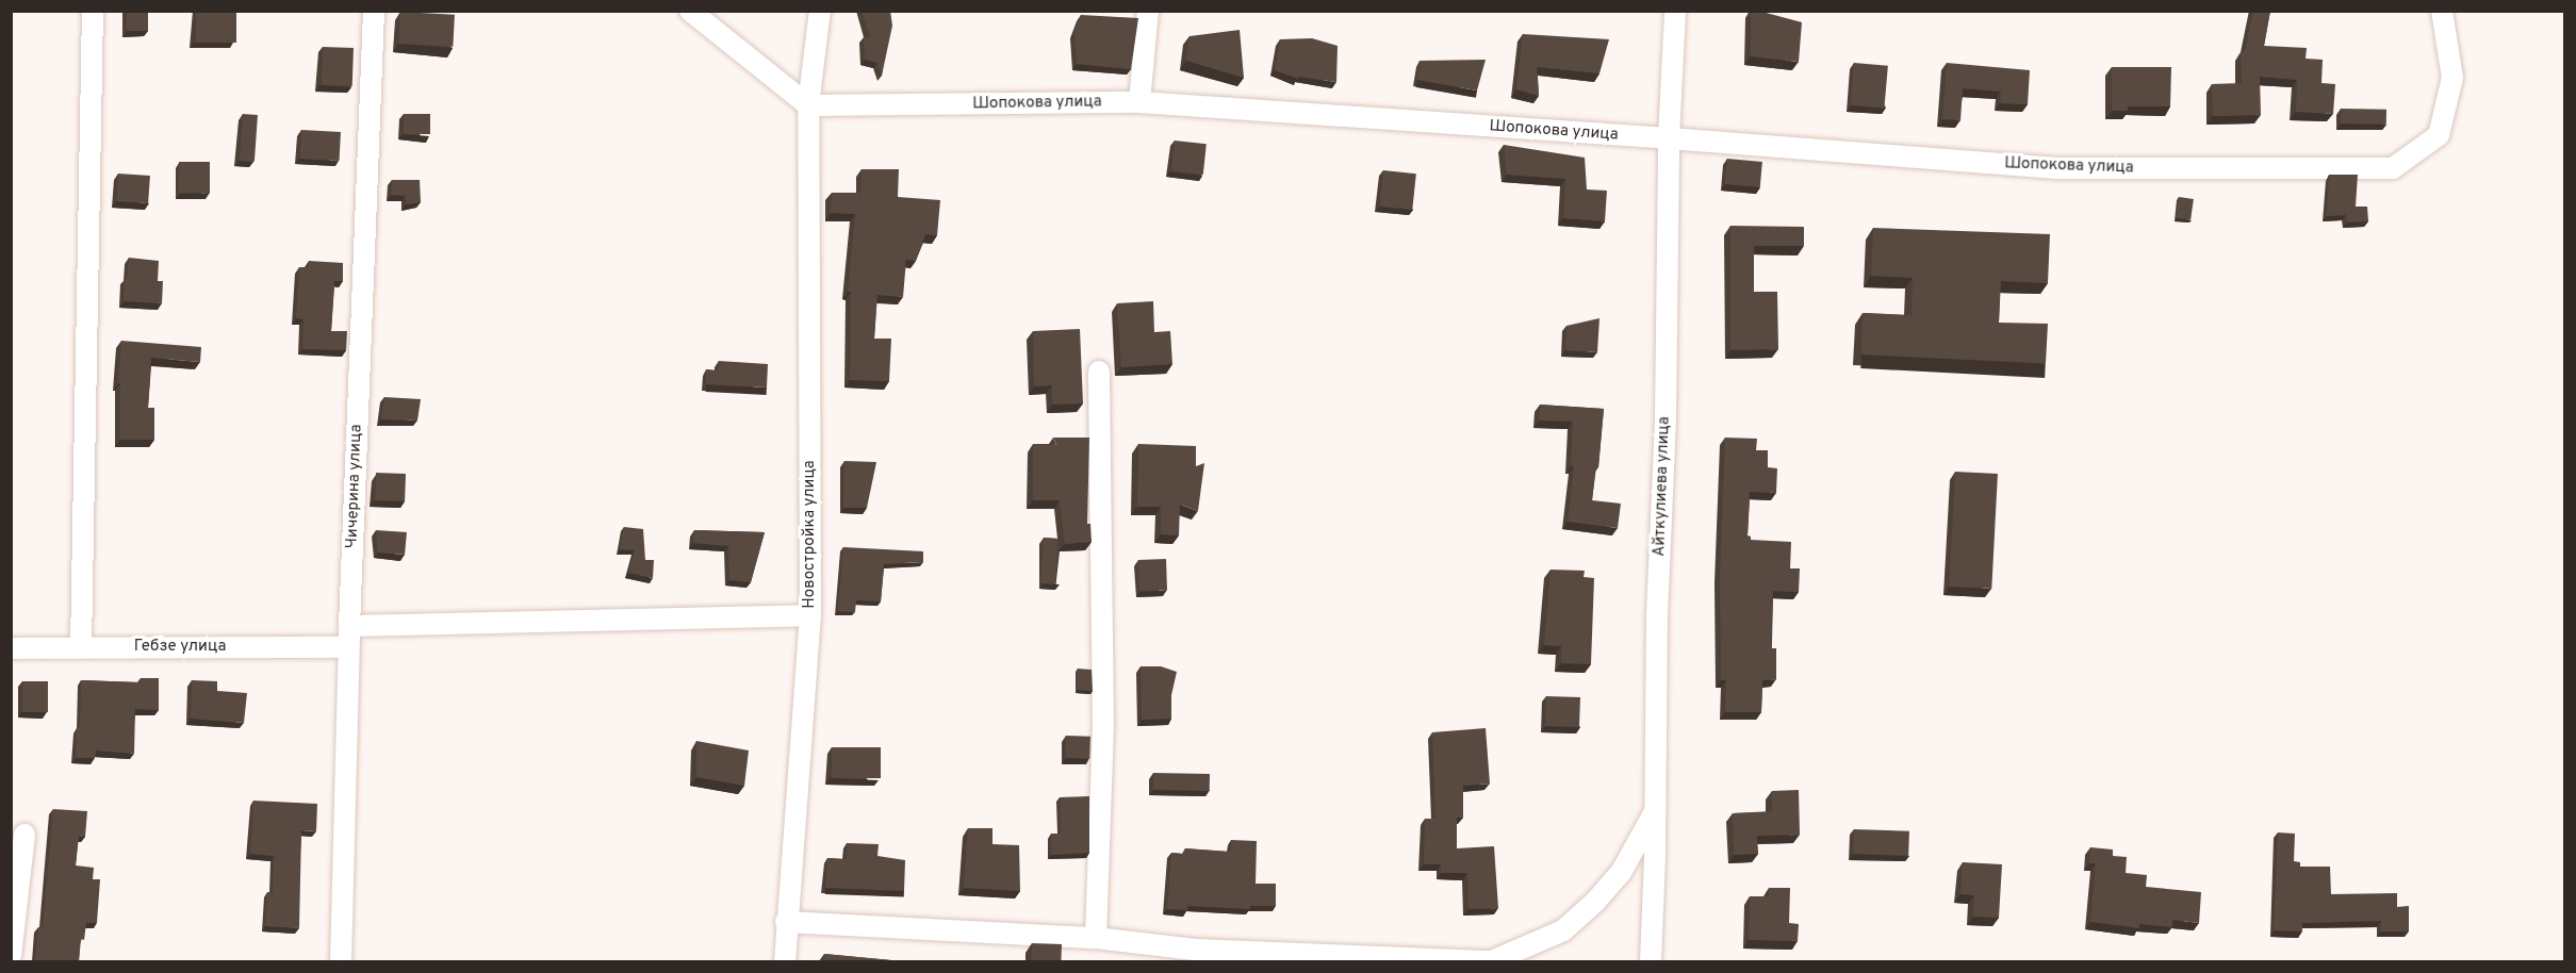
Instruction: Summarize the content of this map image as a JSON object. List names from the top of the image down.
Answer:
{
  "streets": {
    "street": [
      "Шопокова улица",
      "Чичерина улица",
      "Айткулиева улица",
      "Новостройка улица",
      "Гебзе улица"
    ]
  },
  "crossings": [
    ["Шопокова улица", "Айткулиева улица"],
    ["Шопокова улица", "Новостройка улица"],
    ["Чичерина улица", "Гебзе улица"]
  ]
}
